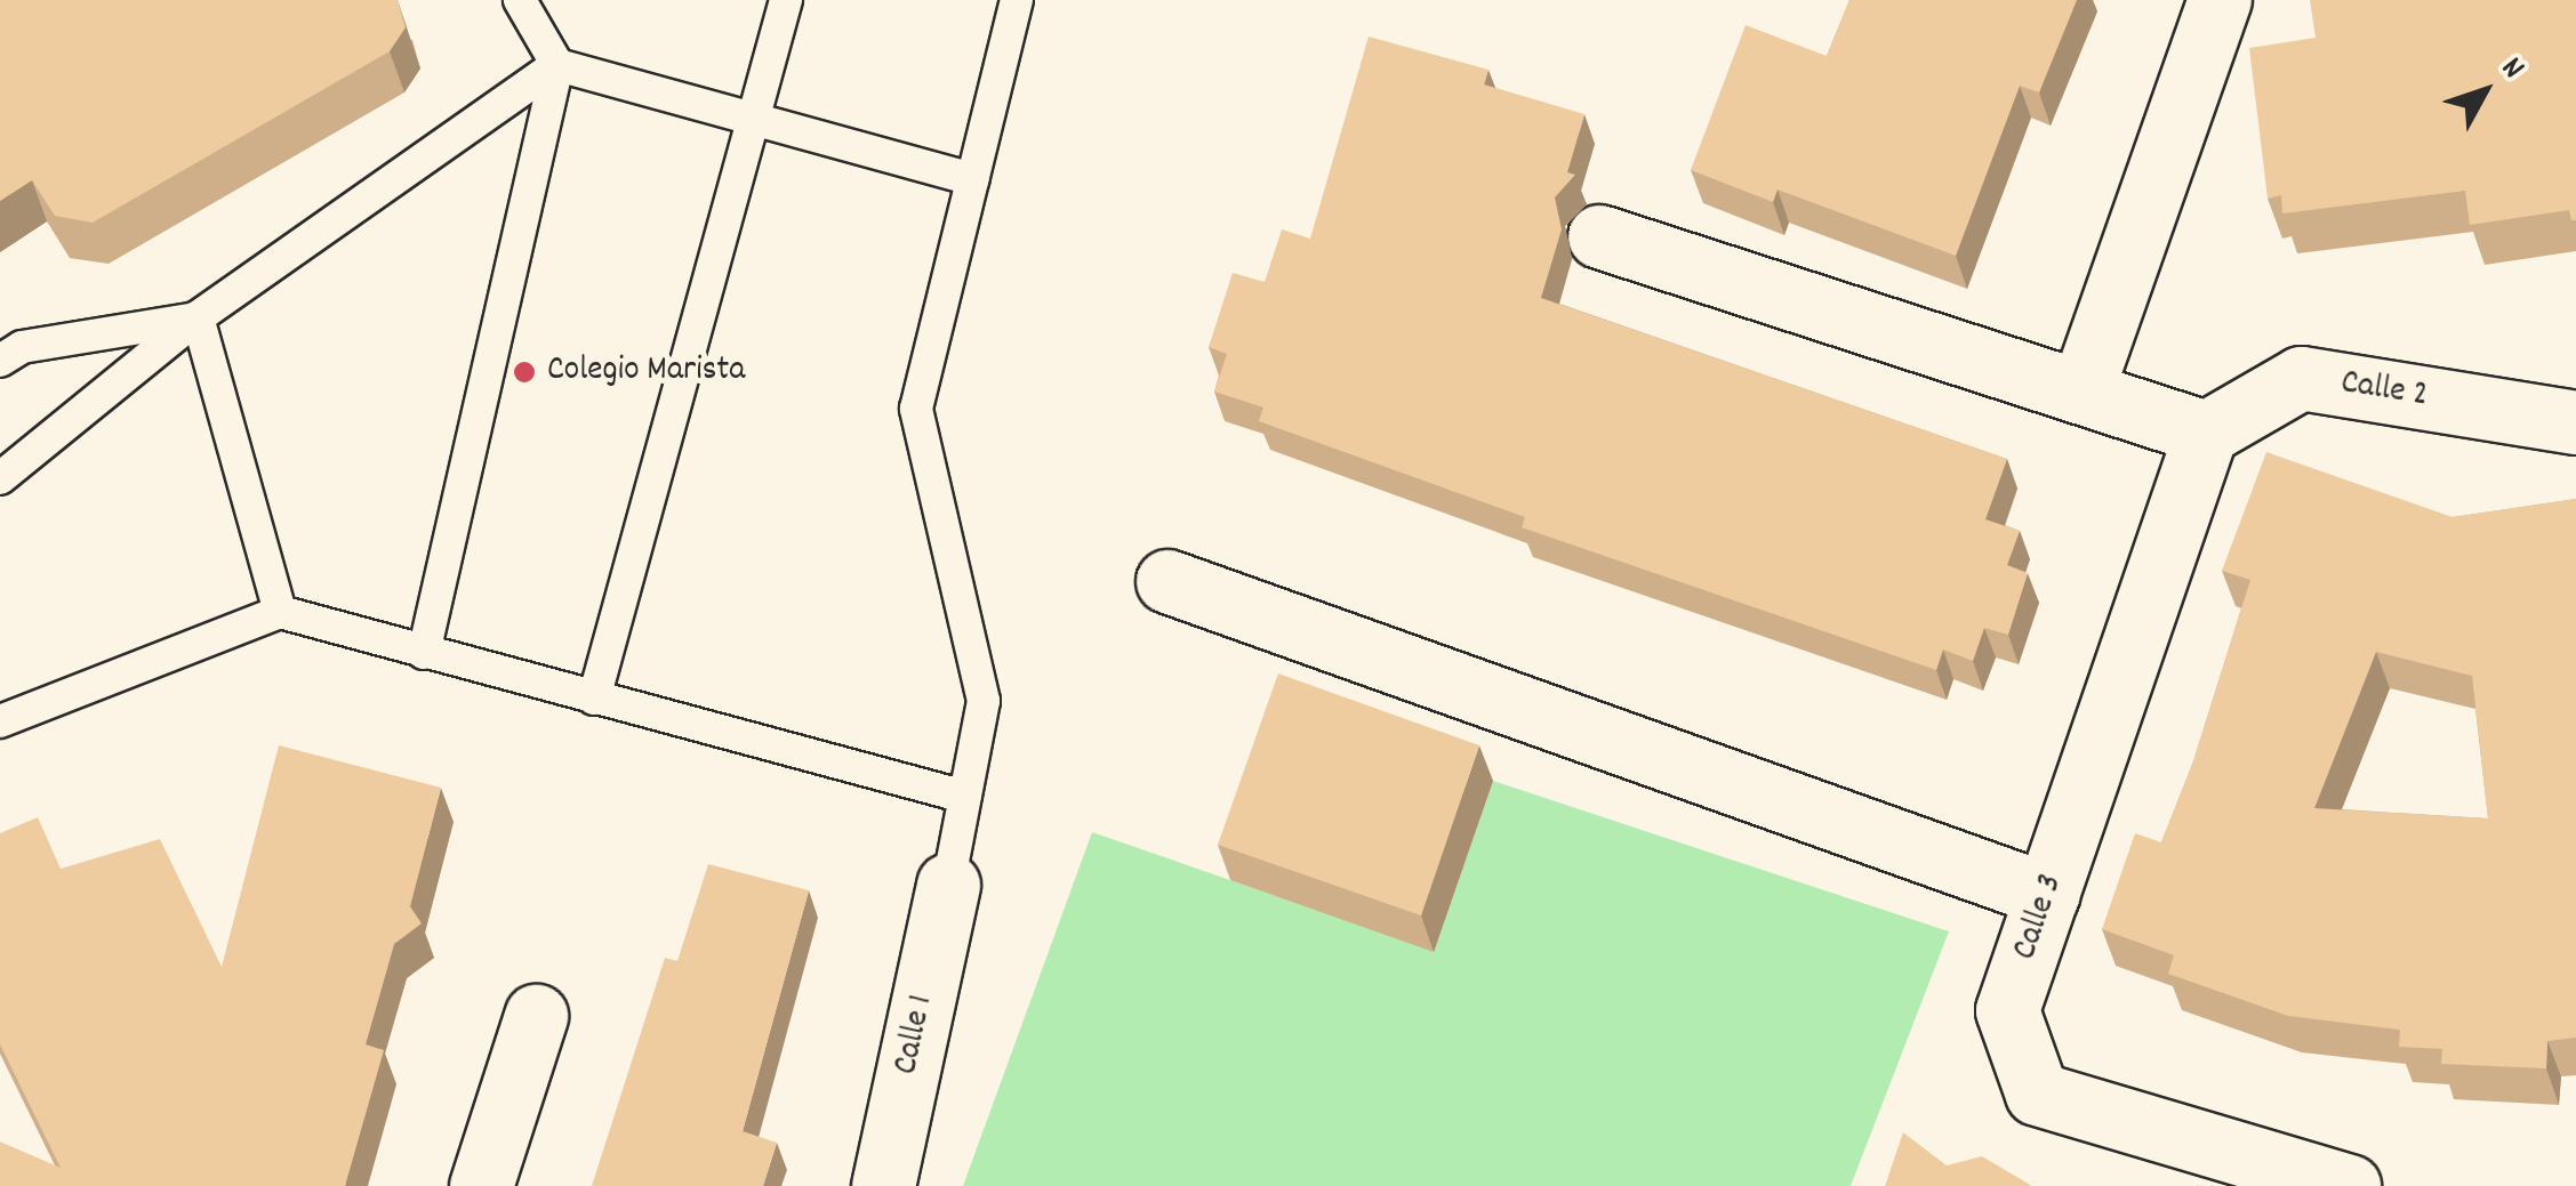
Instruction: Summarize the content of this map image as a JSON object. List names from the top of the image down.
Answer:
{
  "streets": {
    "street": ["Calle 2", "Calle 3", "Calle 1"]
  },
  "crossings": [
    ["Calle 2", "Calle 3"]
  ],
  "places": ["Colegio Marista"],
  "north": "top right"
}
